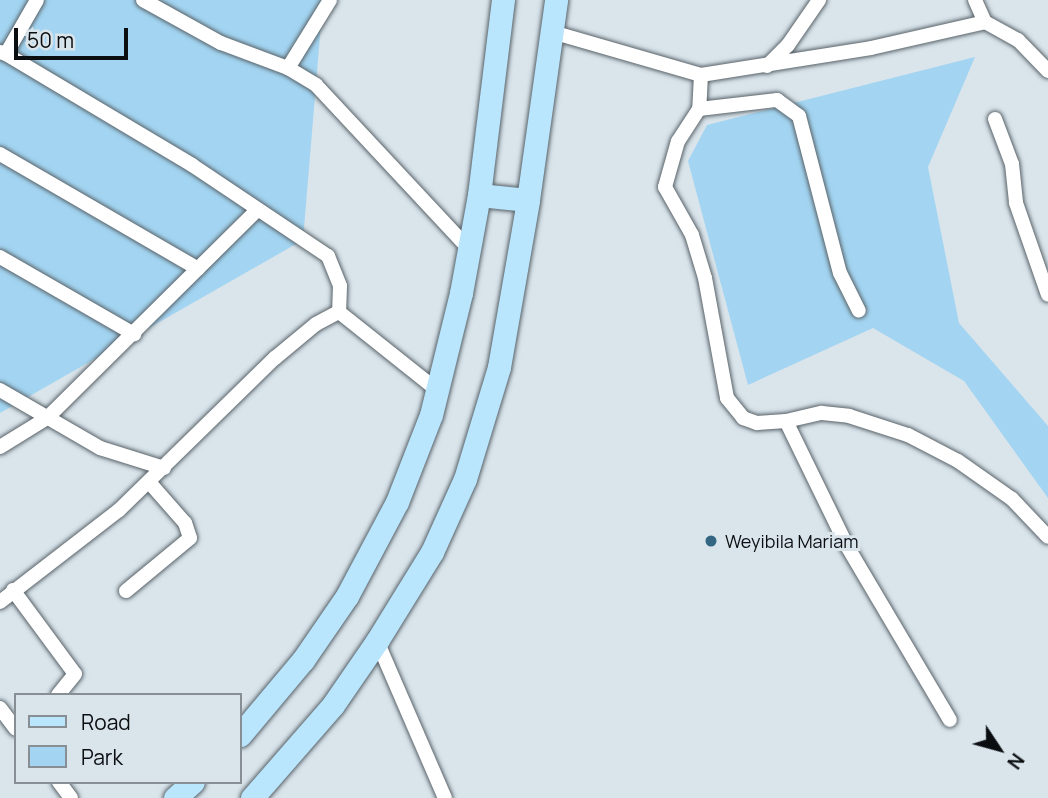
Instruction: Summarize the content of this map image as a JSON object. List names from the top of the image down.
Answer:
{
  "places": ["Weyibila Mariam"],
  "legend": ["Road", "Park"],
  "scale_bar": "50 m",
  "north": "bottom right"
}
